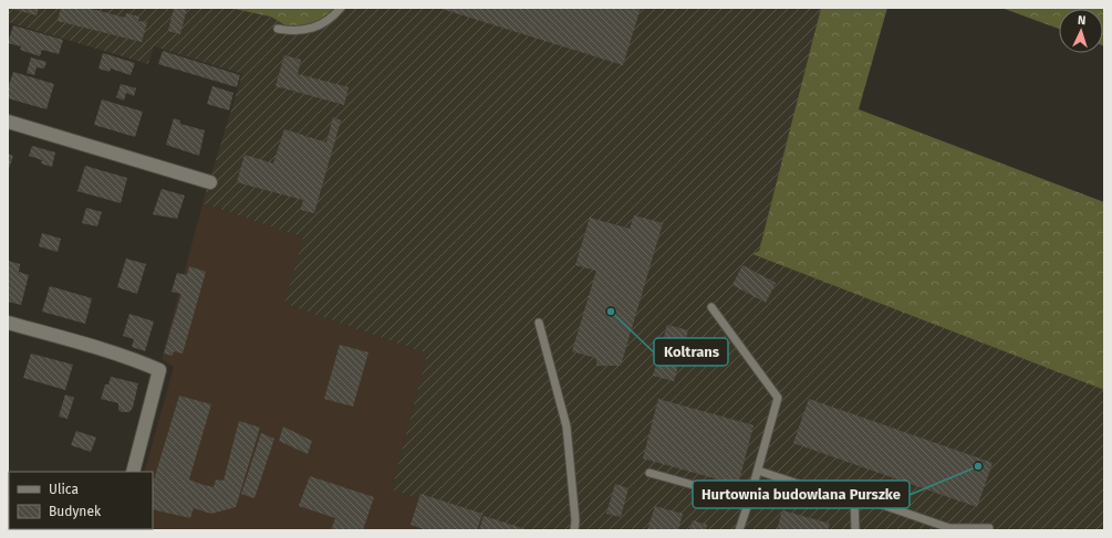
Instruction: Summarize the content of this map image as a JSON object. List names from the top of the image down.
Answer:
{
  "places": ["Koltrans", "Hurtownia budowlana Purszke"],
  "legend": ["Ulica", "Budynek"],
  "north": "top"
}
